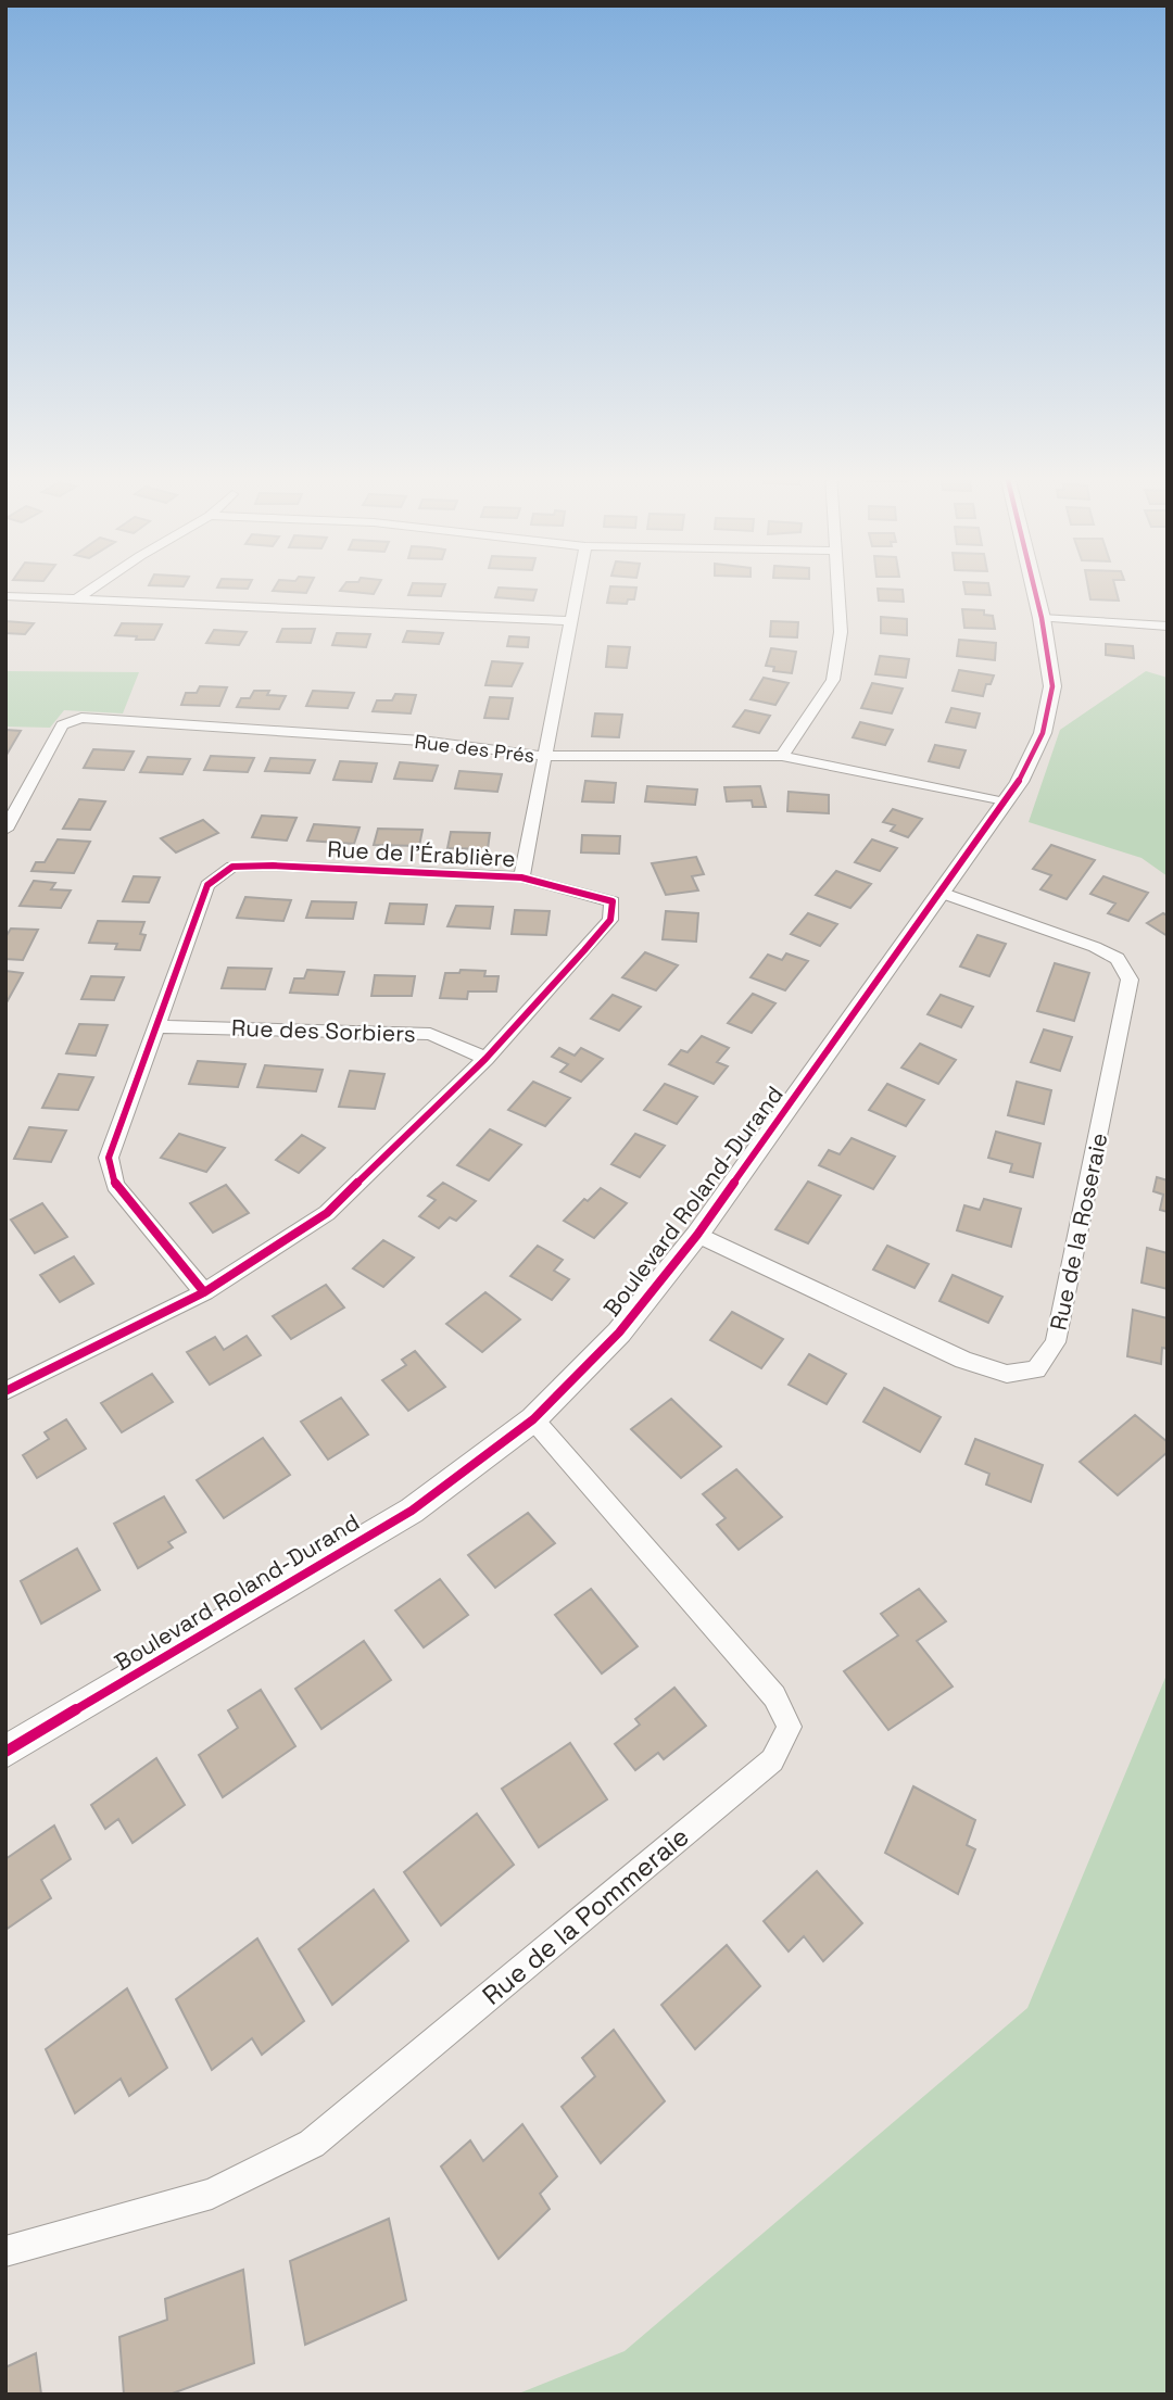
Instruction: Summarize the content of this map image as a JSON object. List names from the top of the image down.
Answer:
{
  "streets": {
    "street": [
      "Rue des Prés",
      "Rue de l'Érablière",
      "Rue des Sorbiers",
      "Boulevard Roland-Durand",
      "Rue de la Roseraie",
      "Rue de la Pommeraie"
    ]
  },
  "crossings": [
    ["Rue des Prés", "Boulevard Roland-Durand"],
    ["Rue de l'Érablière", "Rue des Sorbiers"],
    ["Boulevard Roland-Durand", "Rue de la Roseraie"],
    ["Boulevard Roland-Durand", "Rue de la Pommeraie"]
  ]
}
